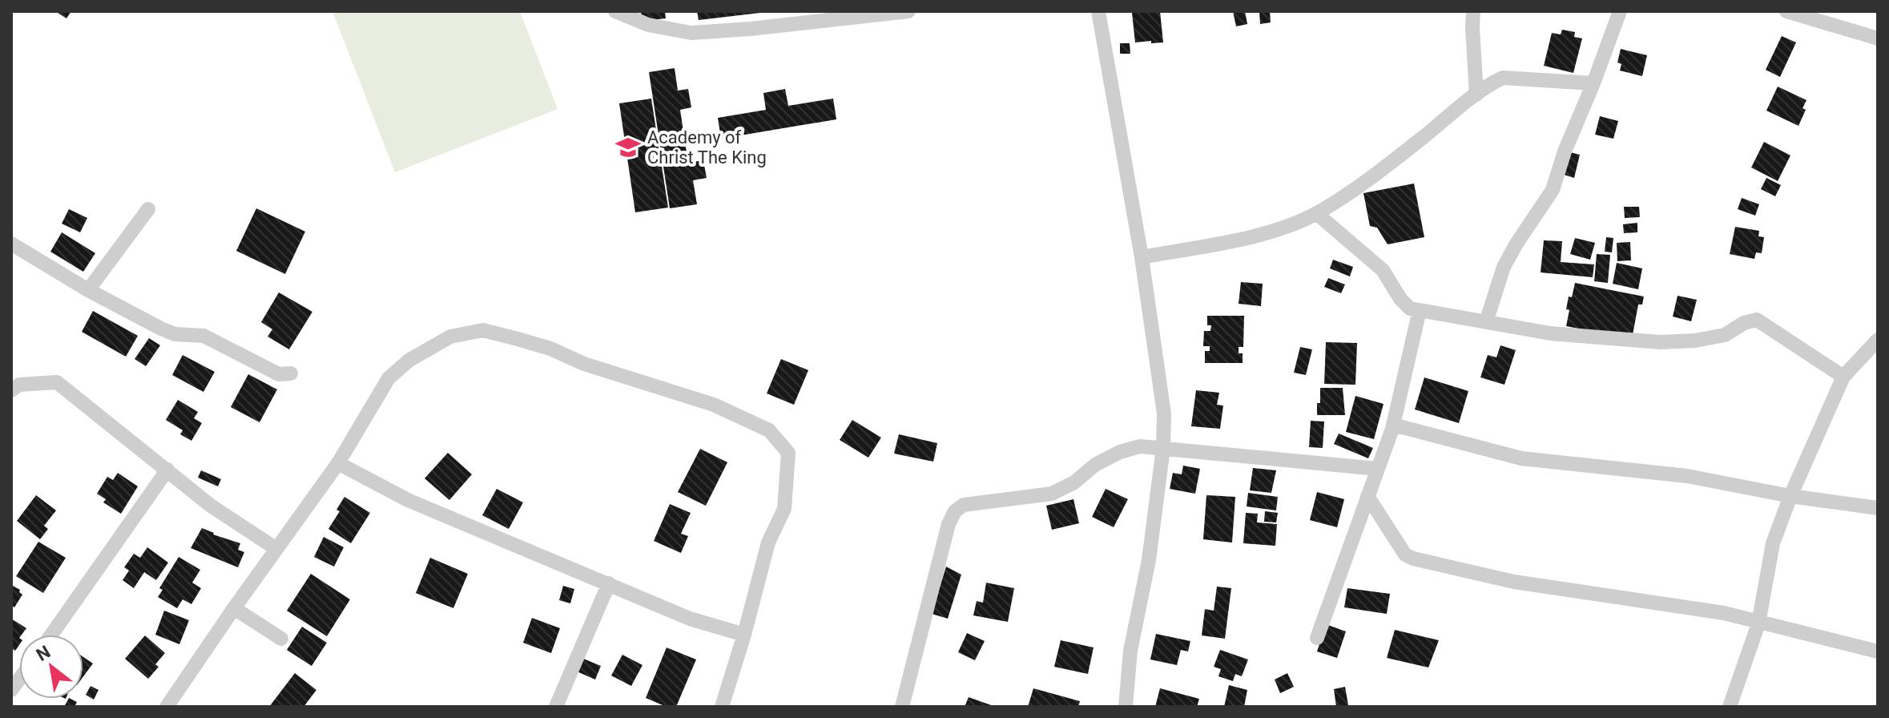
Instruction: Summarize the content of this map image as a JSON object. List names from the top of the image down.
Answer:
{
  "places": {
    "school or university": ["Academy of Christ The King"]
  },
  "north": "top left"
}
